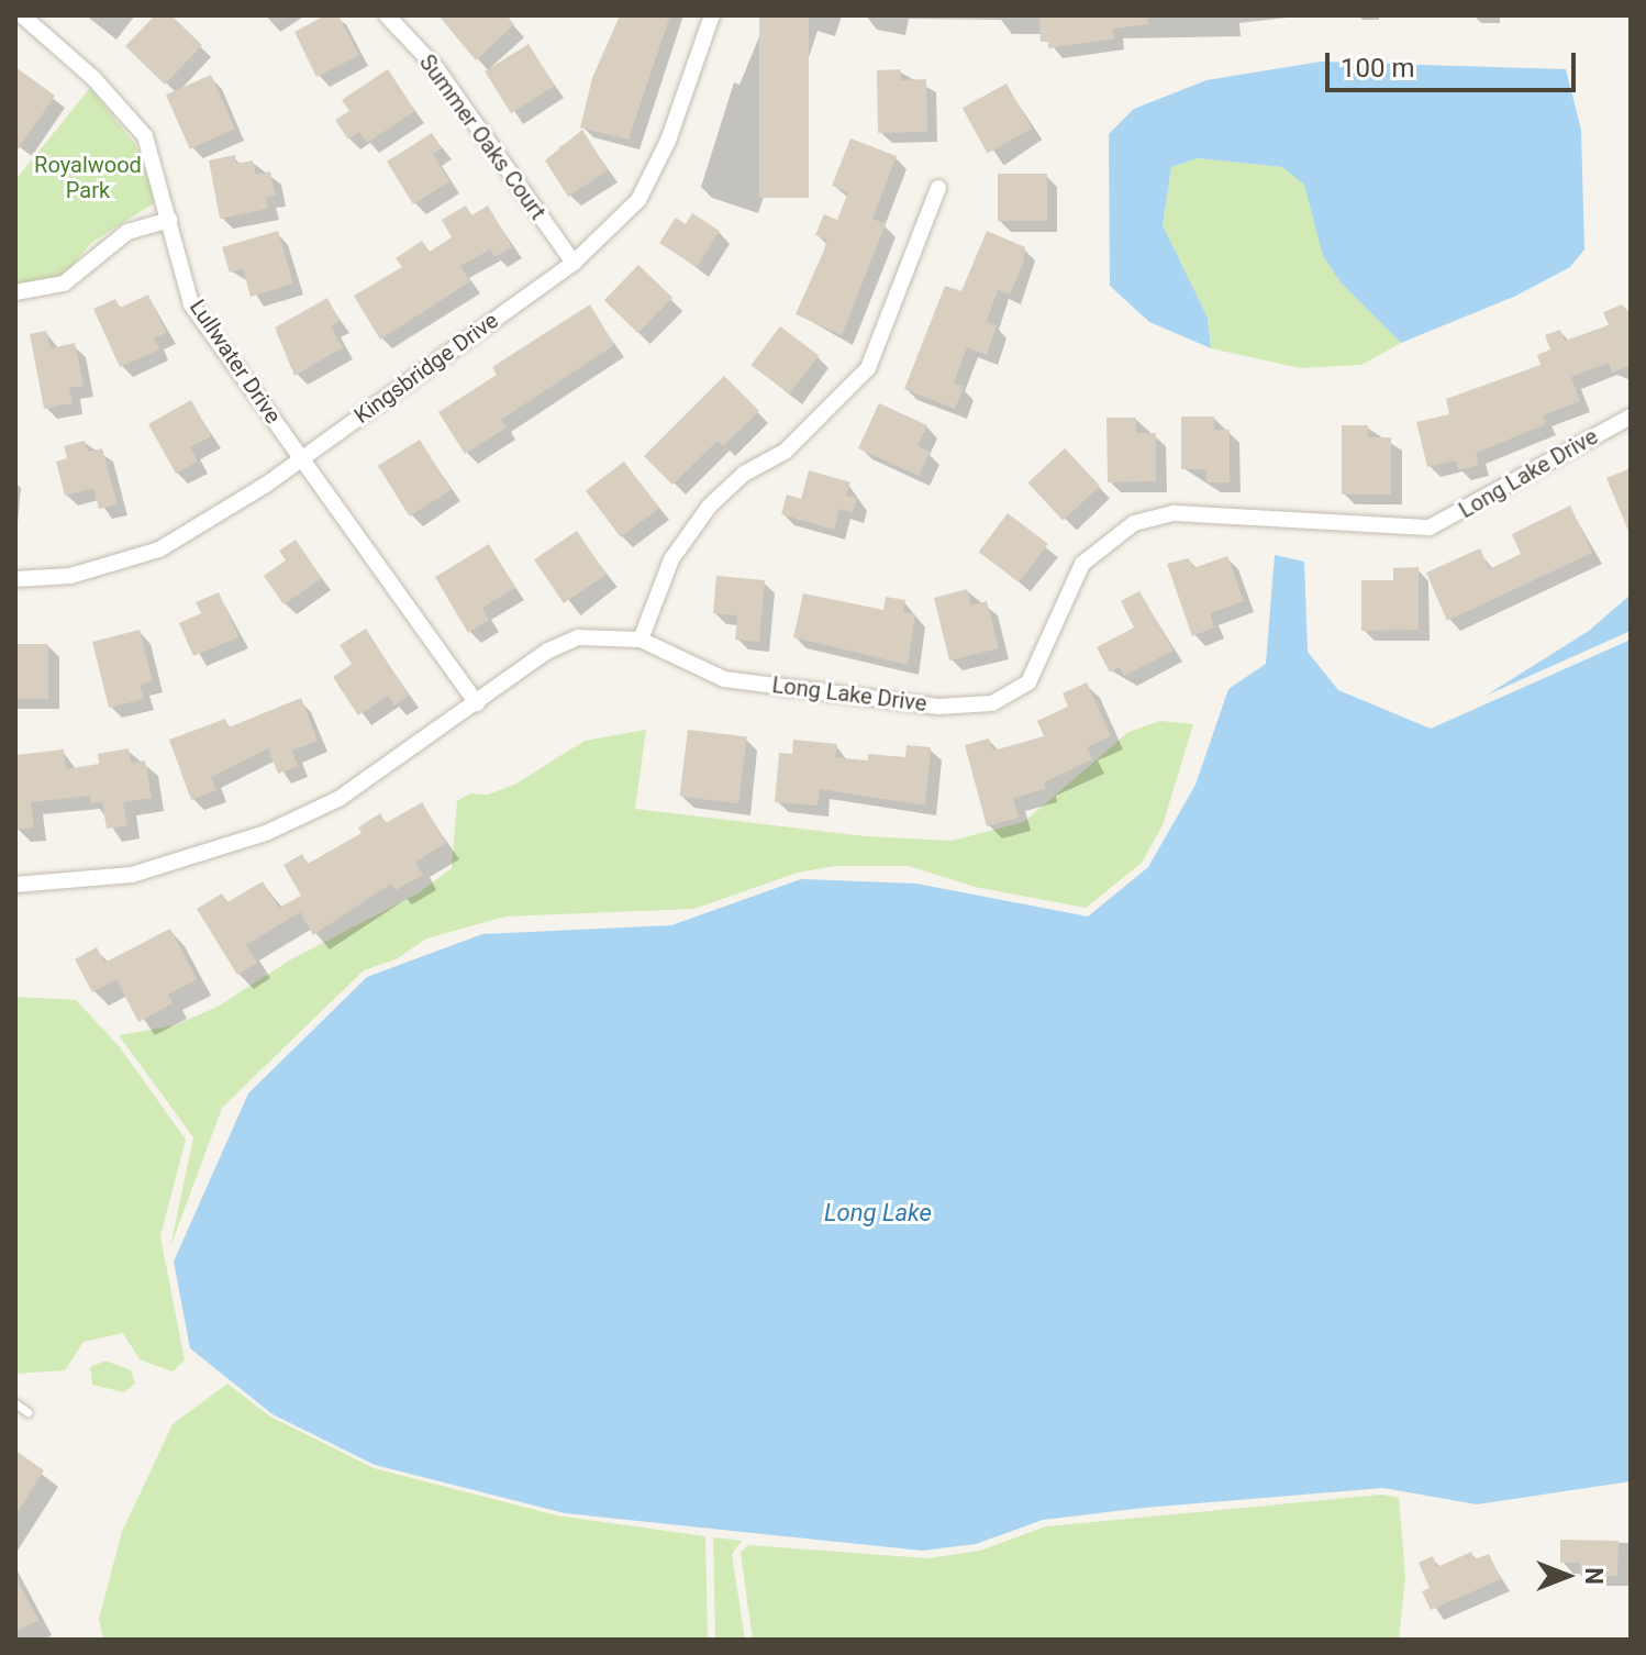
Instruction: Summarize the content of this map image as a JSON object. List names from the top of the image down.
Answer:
{
  "streets": {
    "street": [
      "Summer Oaks Court",
      "Lullwater Drive",
      "Kingsbridge Drive",
      "Long Lake Drive"
    ]
  },
  "crossings": [
    ["Summer Oaks Court", "Kingsbridge Drive"],
    ["Lullwater Drive", "Kingsbridge Drive"],
    ["Lullwater Drive", "Long Lake Drive"]
  ],
  "water": ["Long Lake"],
  "parks": ["Royalwood Park"],
  "scale_bar": "100 m",
  "north": "right"
}
